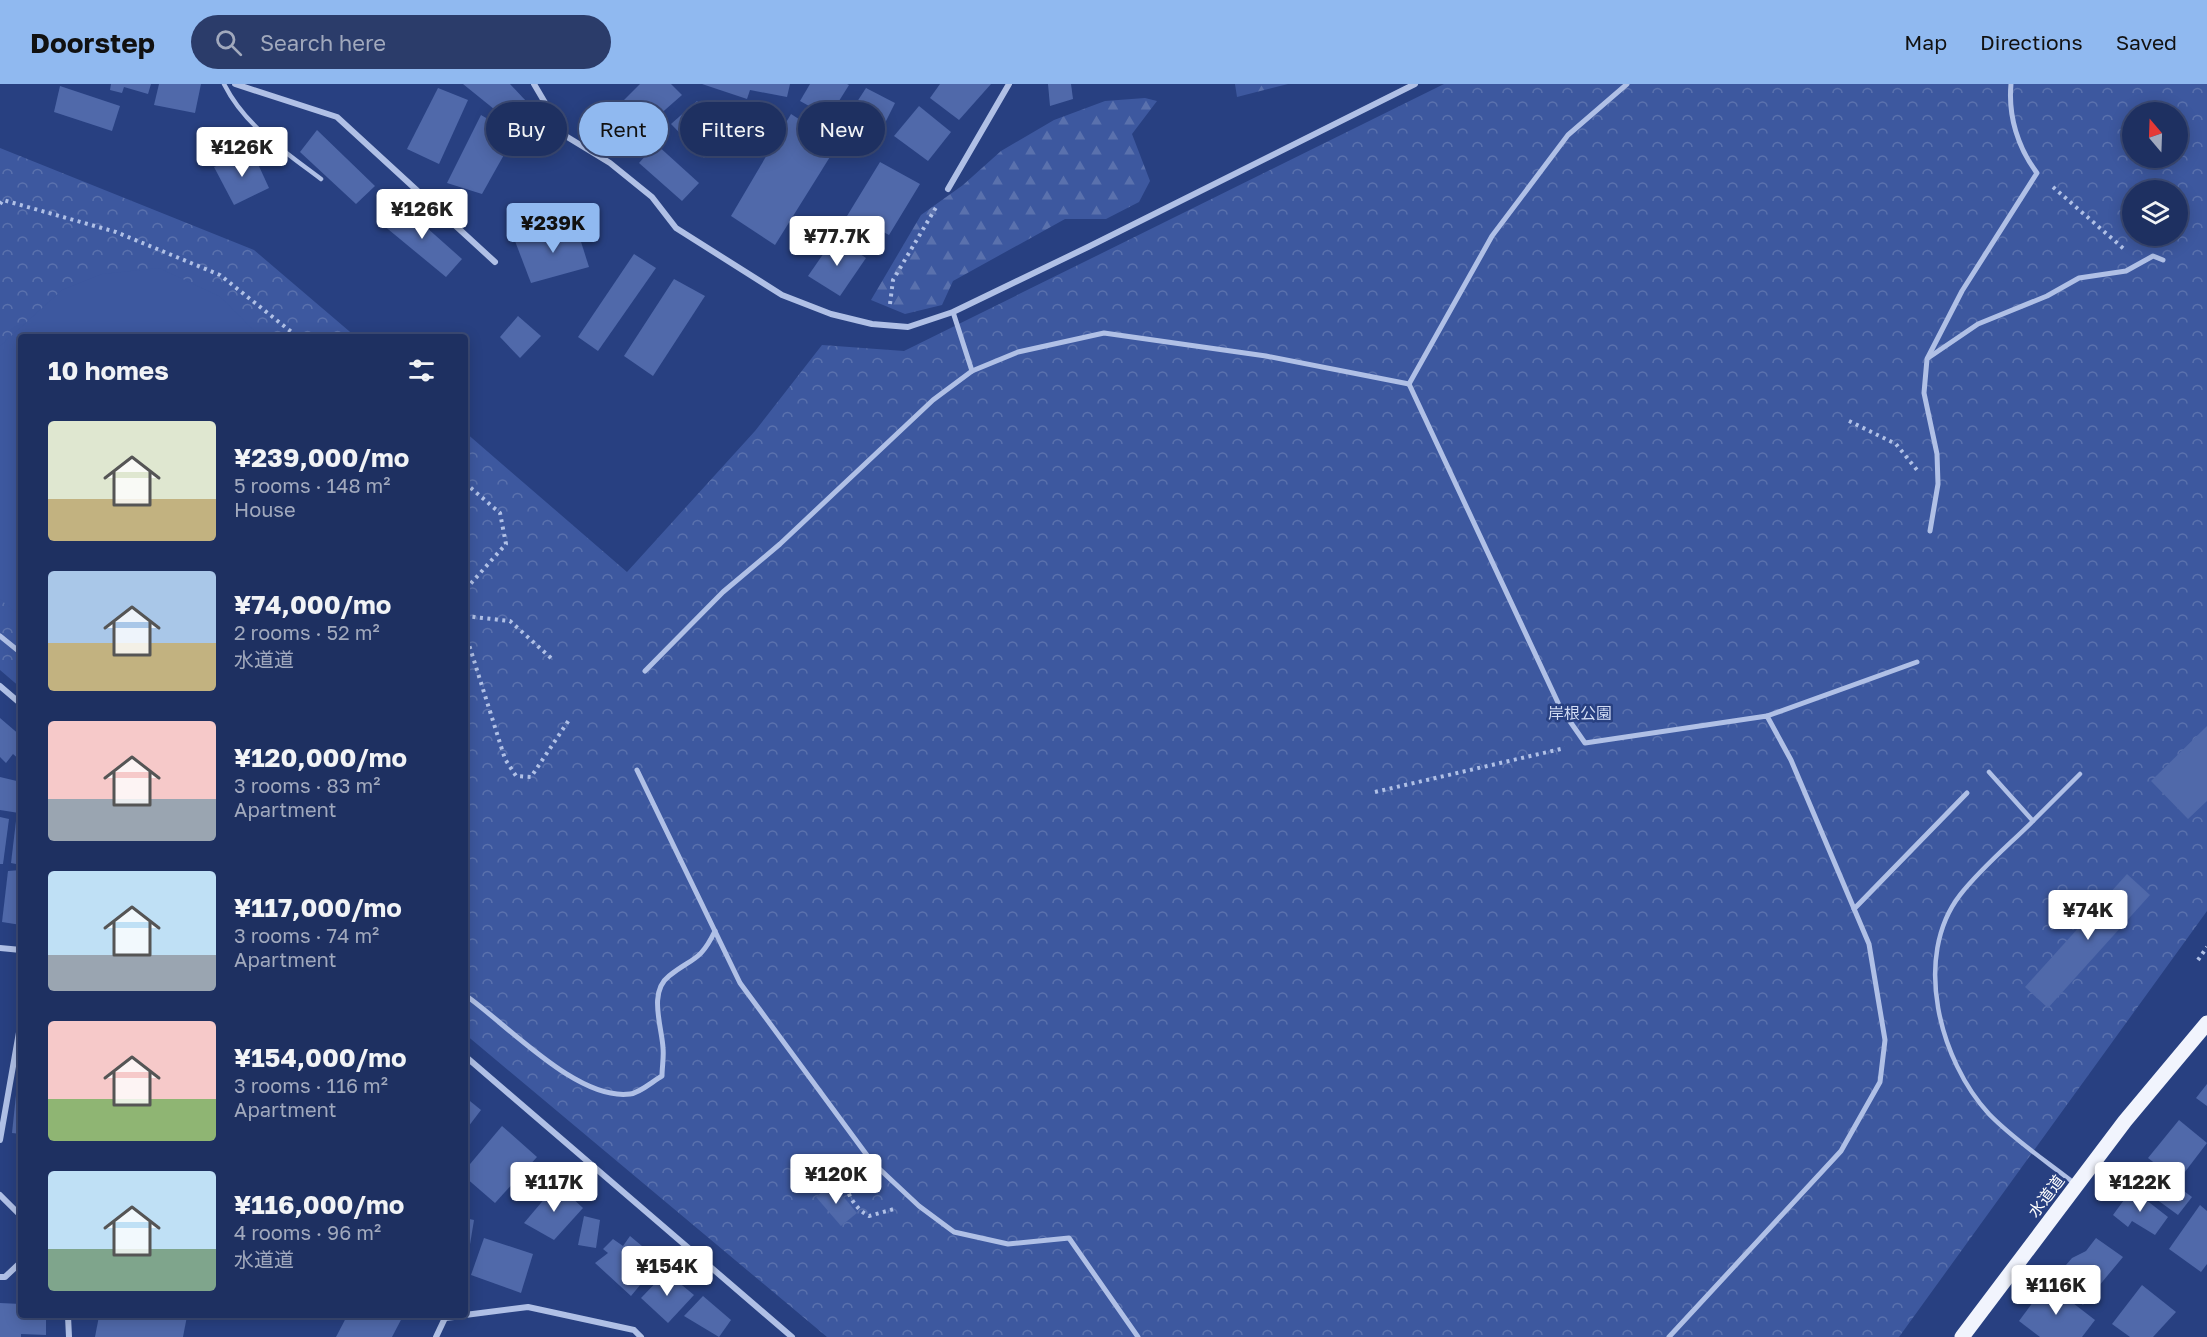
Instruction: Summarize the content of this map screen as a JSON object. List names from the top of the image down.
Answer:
{
  "streets": {
    "main road": ["水道道"]
  },
  "parks": ["岸根公園"],
  "north": "top",
  "page": {
    "header": "Doorstep",
    "search": "Search here",
    "nav": ["Map", "Directions", "Saved"],
    "chip": [
      "Buy",
      "Rent",
      "Filters",
      "New"
    ],
    "price": [
      "¥126K",
      "¥126K",
      "¥239K",
      "¥77.7K",
      "¥74K",
      "¥120K",
      "¥117K",
      "¥122K",
      "¥154K",
      "¥116K"
    ],
    "heading": "10 homes",
    "list": [
      {
        "name": "¥239,000/mo",
        "note": "5 rooms · 148 m² · House"
      },
      {
        "name": "¥74,000/mo",
        "note": "2 rooms · 52 m² · 水道道"
      },
      {
        "name": "¥120,000/mo",
        "note": "3 rooms · 83 m² · Apartment"
      },
      {
        "name": "¥117,000/mo",
        "note": "3 rooms · 74 m² · Apartment"
      },
      {
        "name": "¥154,000/mo",
        "note": "3 rooms · 116 m² · Apartment"
      },
      {
        "name": "¥116,000/mo",
        "note": "4 rooms · 96 m² · 水道道"
      }
    ]
  }
}
